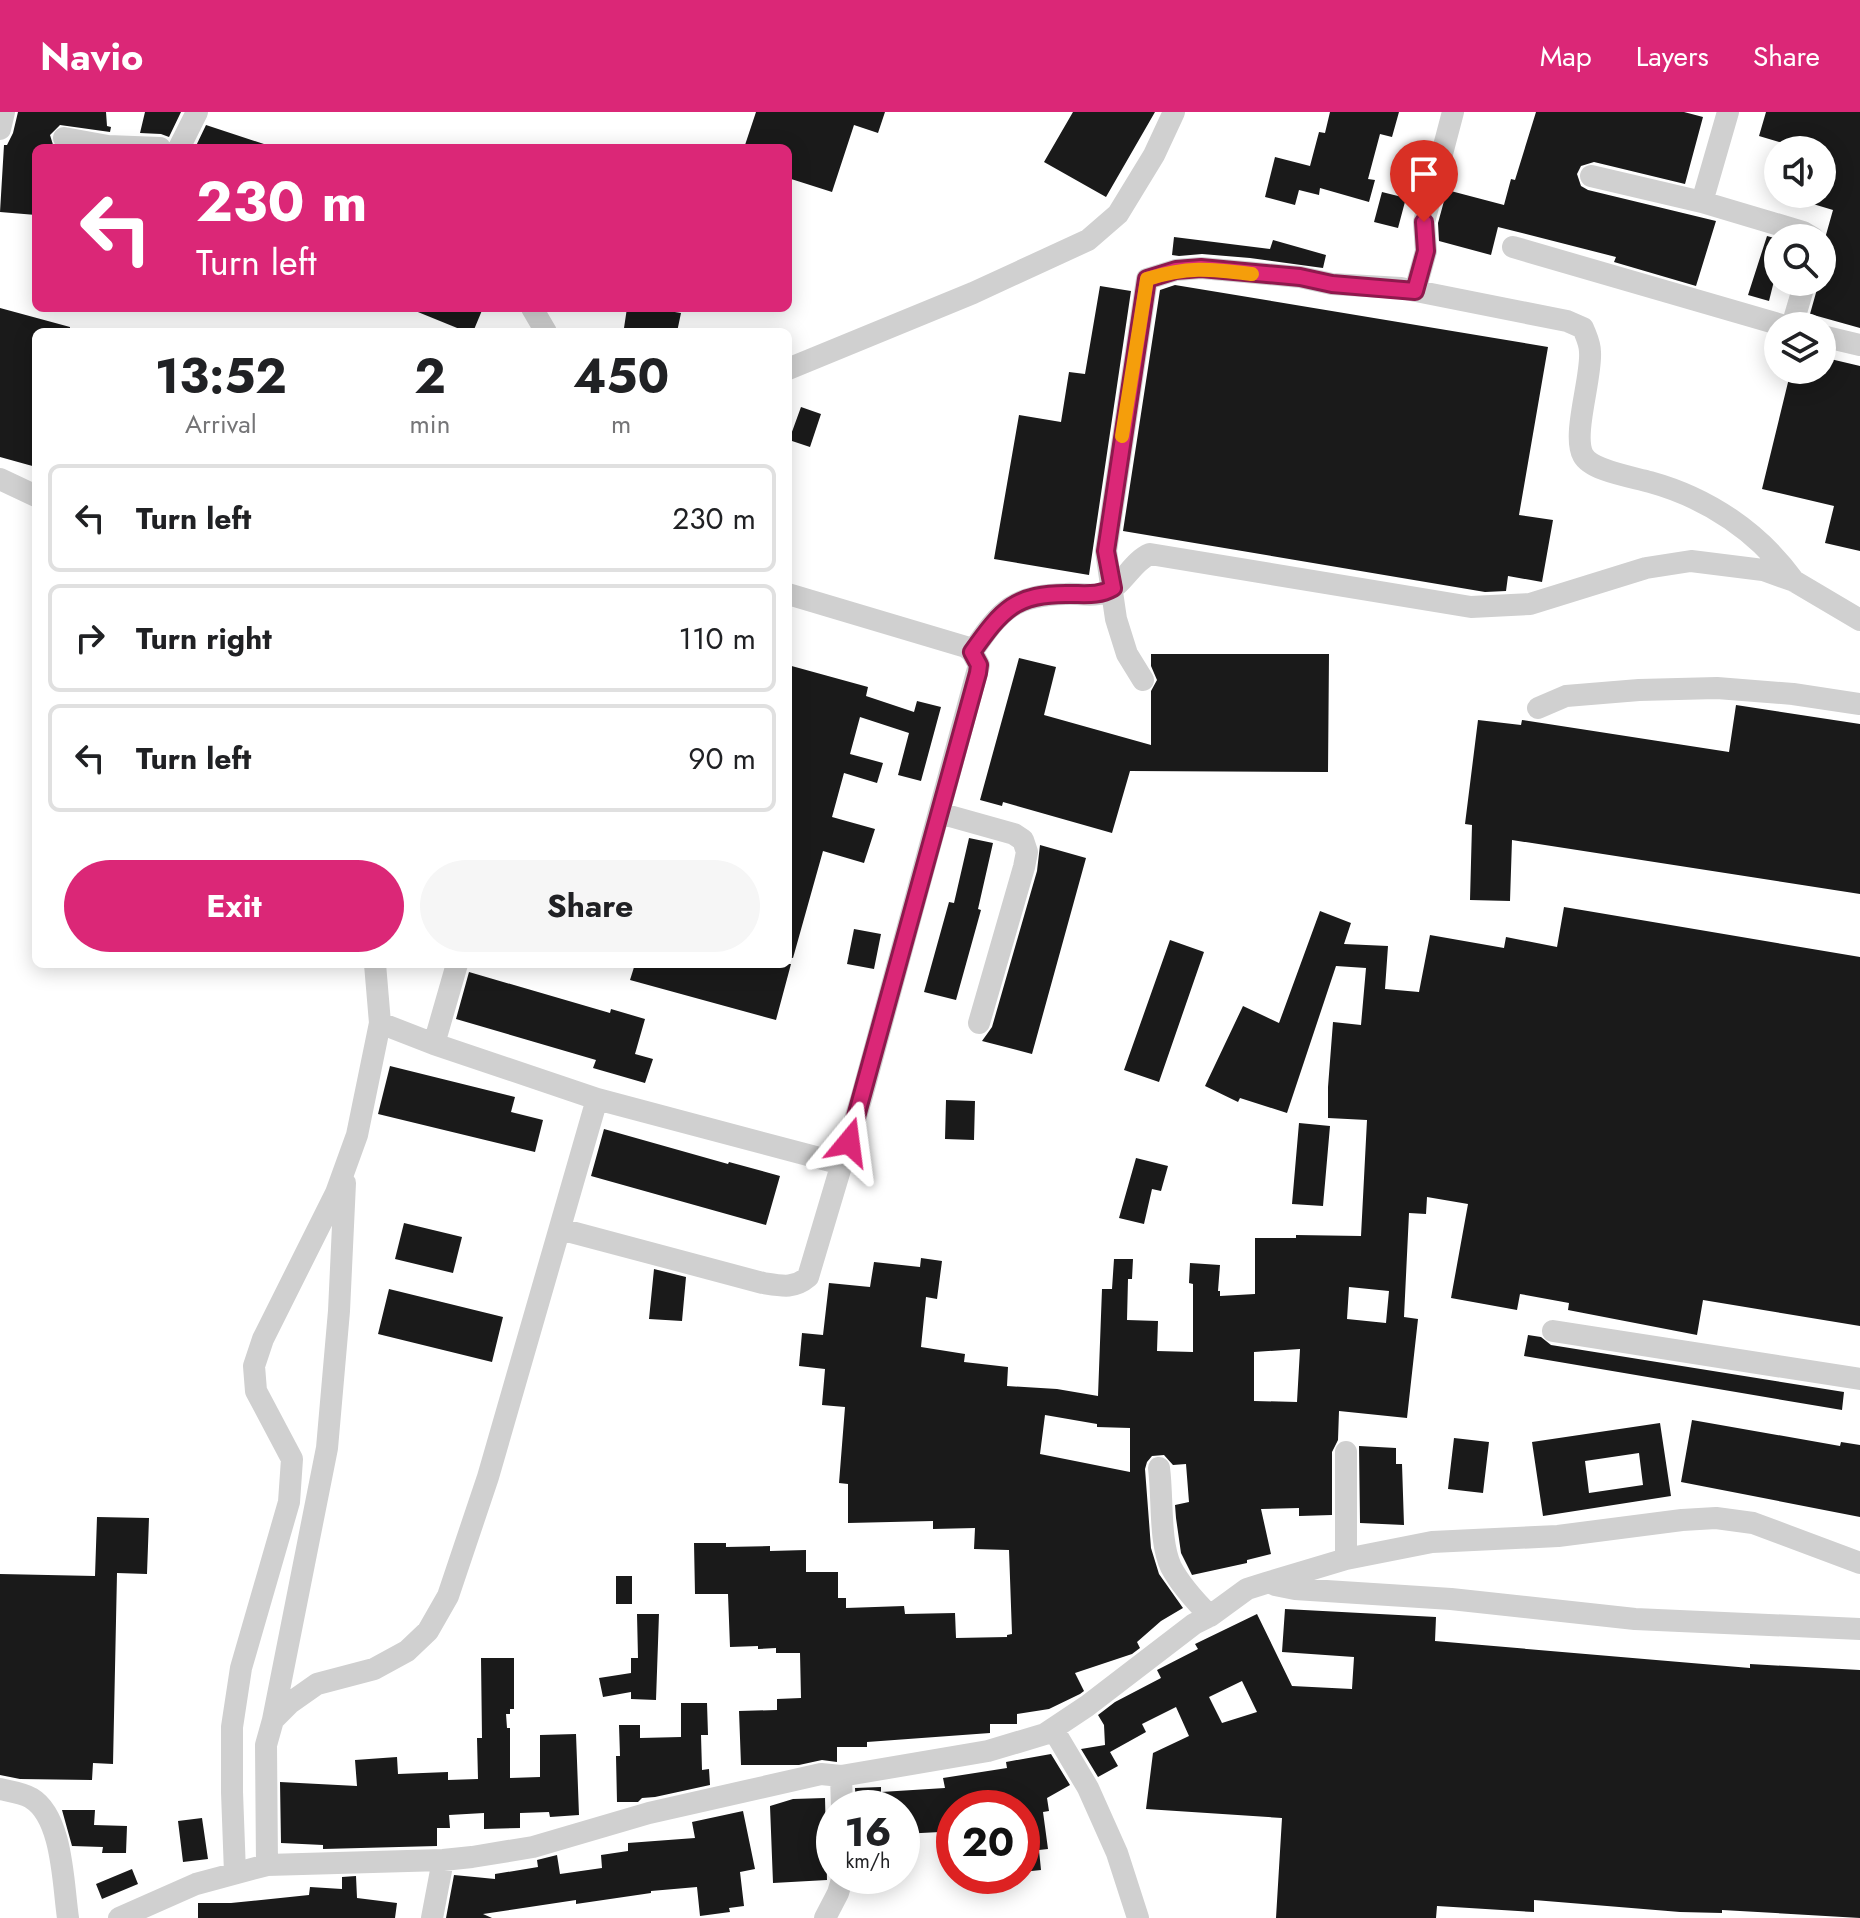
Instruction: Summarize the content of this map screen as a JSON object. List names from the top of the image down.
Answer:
{
  "page": {
    "header": "Navio",
    "nav": ["Map", "Layers", "Share"],
    "turn": ["230 m", "Turn left"],
    "eta": [
      "13:52",
      "Arrival",
      "2",
      "min",
      "450",
      "m"
    ],
    "list": [
      {
        "name": "Turn left",
        "value": "230 m"
      },
      {
        "name": "Turn right",
        "value": "110 m"
      },
      {
        "name": "Turn left",
        "value": "90 m"
      }
    ],
    "buttons": ["Exit", "Share"],
    "speed": "16 km/h",
    "limit": "20"
  }
}
